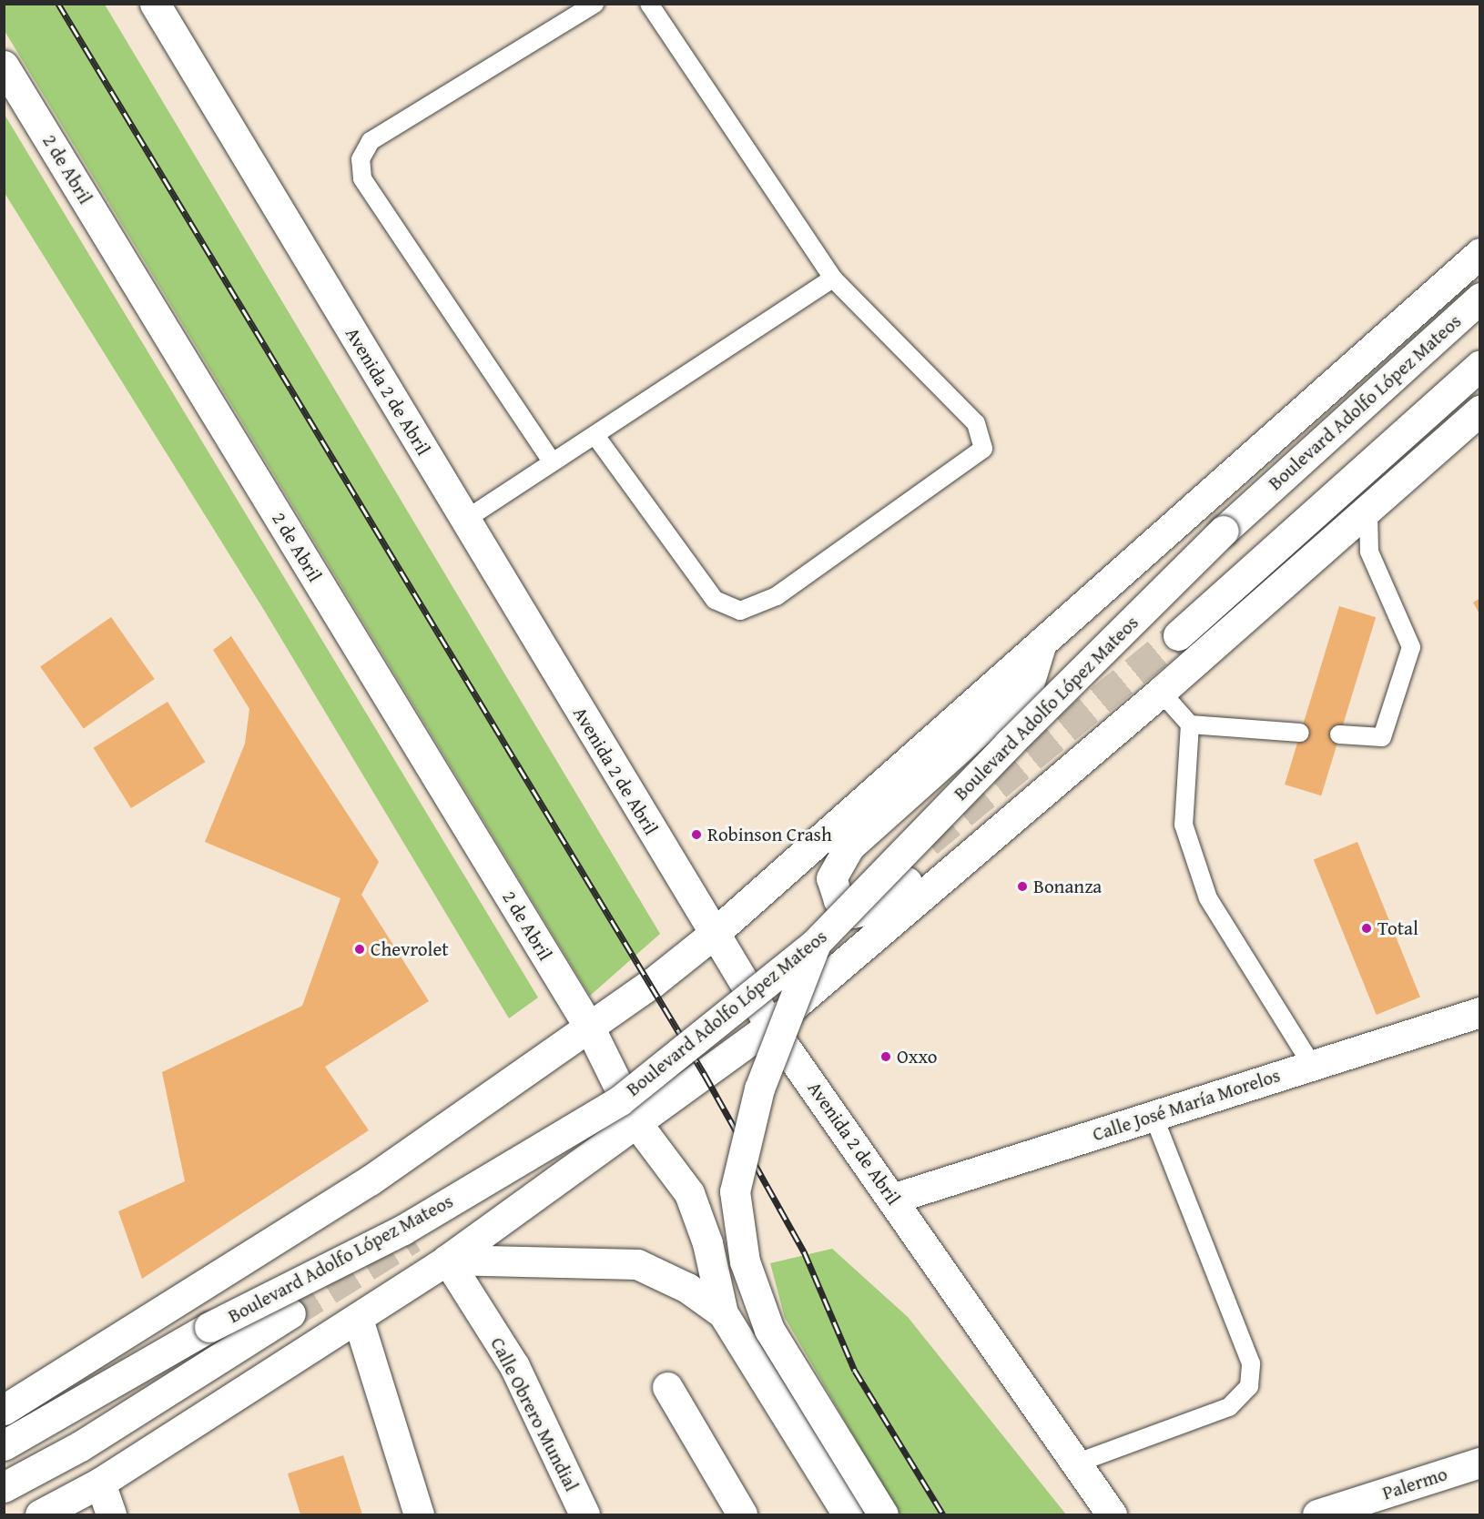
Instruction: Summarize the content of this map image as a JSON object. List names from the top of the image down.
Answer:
{
  "streets": {
    "main road": [
      "2 de Abril",
      "Avenida 2 de Abril",
      "Boulevard Adolfo López Mateos",
      "Calle José María Morelos",
      "Calle Obrero Mundial",
      "Palermo"
    ]
  },
  "crossings": [
    ["2 de Abril", "Boulevard Adolfo López Mateos"],
    ["Avenida 2 de Abril", "Boulevard Adolfo López Mateos"],
    ["Avenida 2 de Abril", "Calle José María Morelos"],
    ["Boulevard Adolfo López Mateos", "Calle Obrero Mundial"]
  ],
  "places": [
    "Robinson Crash",
    "Bonanza",
    "Total",
    "Chevrolet",
    "Oxxo"
  ]
}
